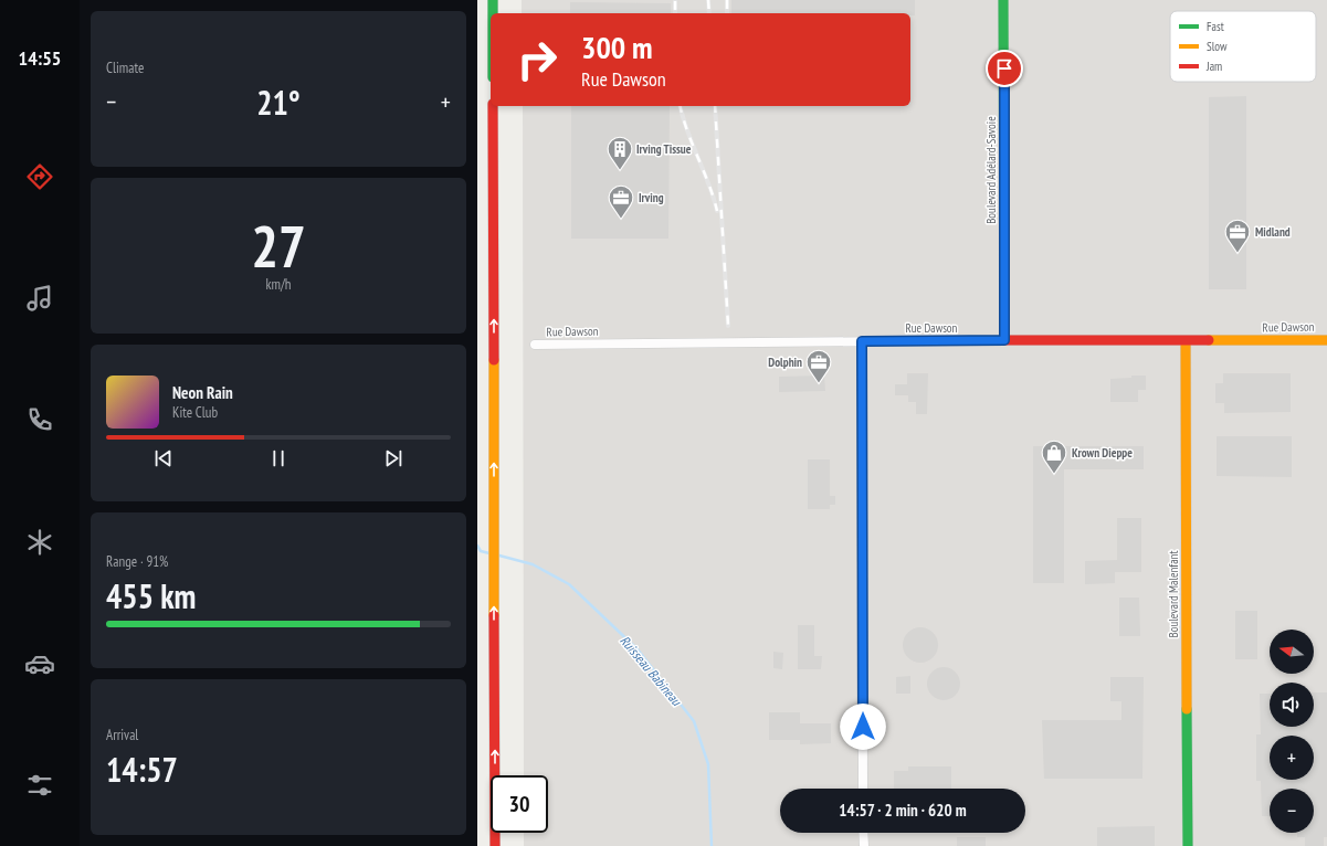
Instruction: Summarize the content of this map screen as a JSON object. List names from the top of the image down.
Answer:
{
  "streets": {
    "main road": ["Boulevard Adélard-Savoie", "Rue Dawson", "Boulevard Malenfant"]
  },
  "crossings": [
    ["Boulevard Adélard-Savoie", "Rue Dawson"],
    ["Rue Dawson", "Boulevard Malenfant"]
  ],
  "water": ["Ruisseau Babineau"],
  "places": {
    "building": ["Irving Tissue"],
    "office": ["Irving", "Midland", "Dolphin"],
    "shop": ["Krown Dieppe"]
  },
  "legend": ["Fast", "Slow", "Jam"],
  "north": "left",
  "page": {
    "tabs": "14:55",
    "tile": [
      "Climate",
      ["27", "km/h"],
      ["Range · 91%", "455 km"],
      ["Arrival", "14:57"]
    ],
    "turn": ["300 m", "Rue Dawson"],
    "heat": ["−", "21°", "+"],
    "song": ["Neon Rain", "Kite Club"],
    "map_buttons": ["+", "−"],
    "limit": "30",
    "trip": "14:57 · 2 min · 620 m"
  }
}
